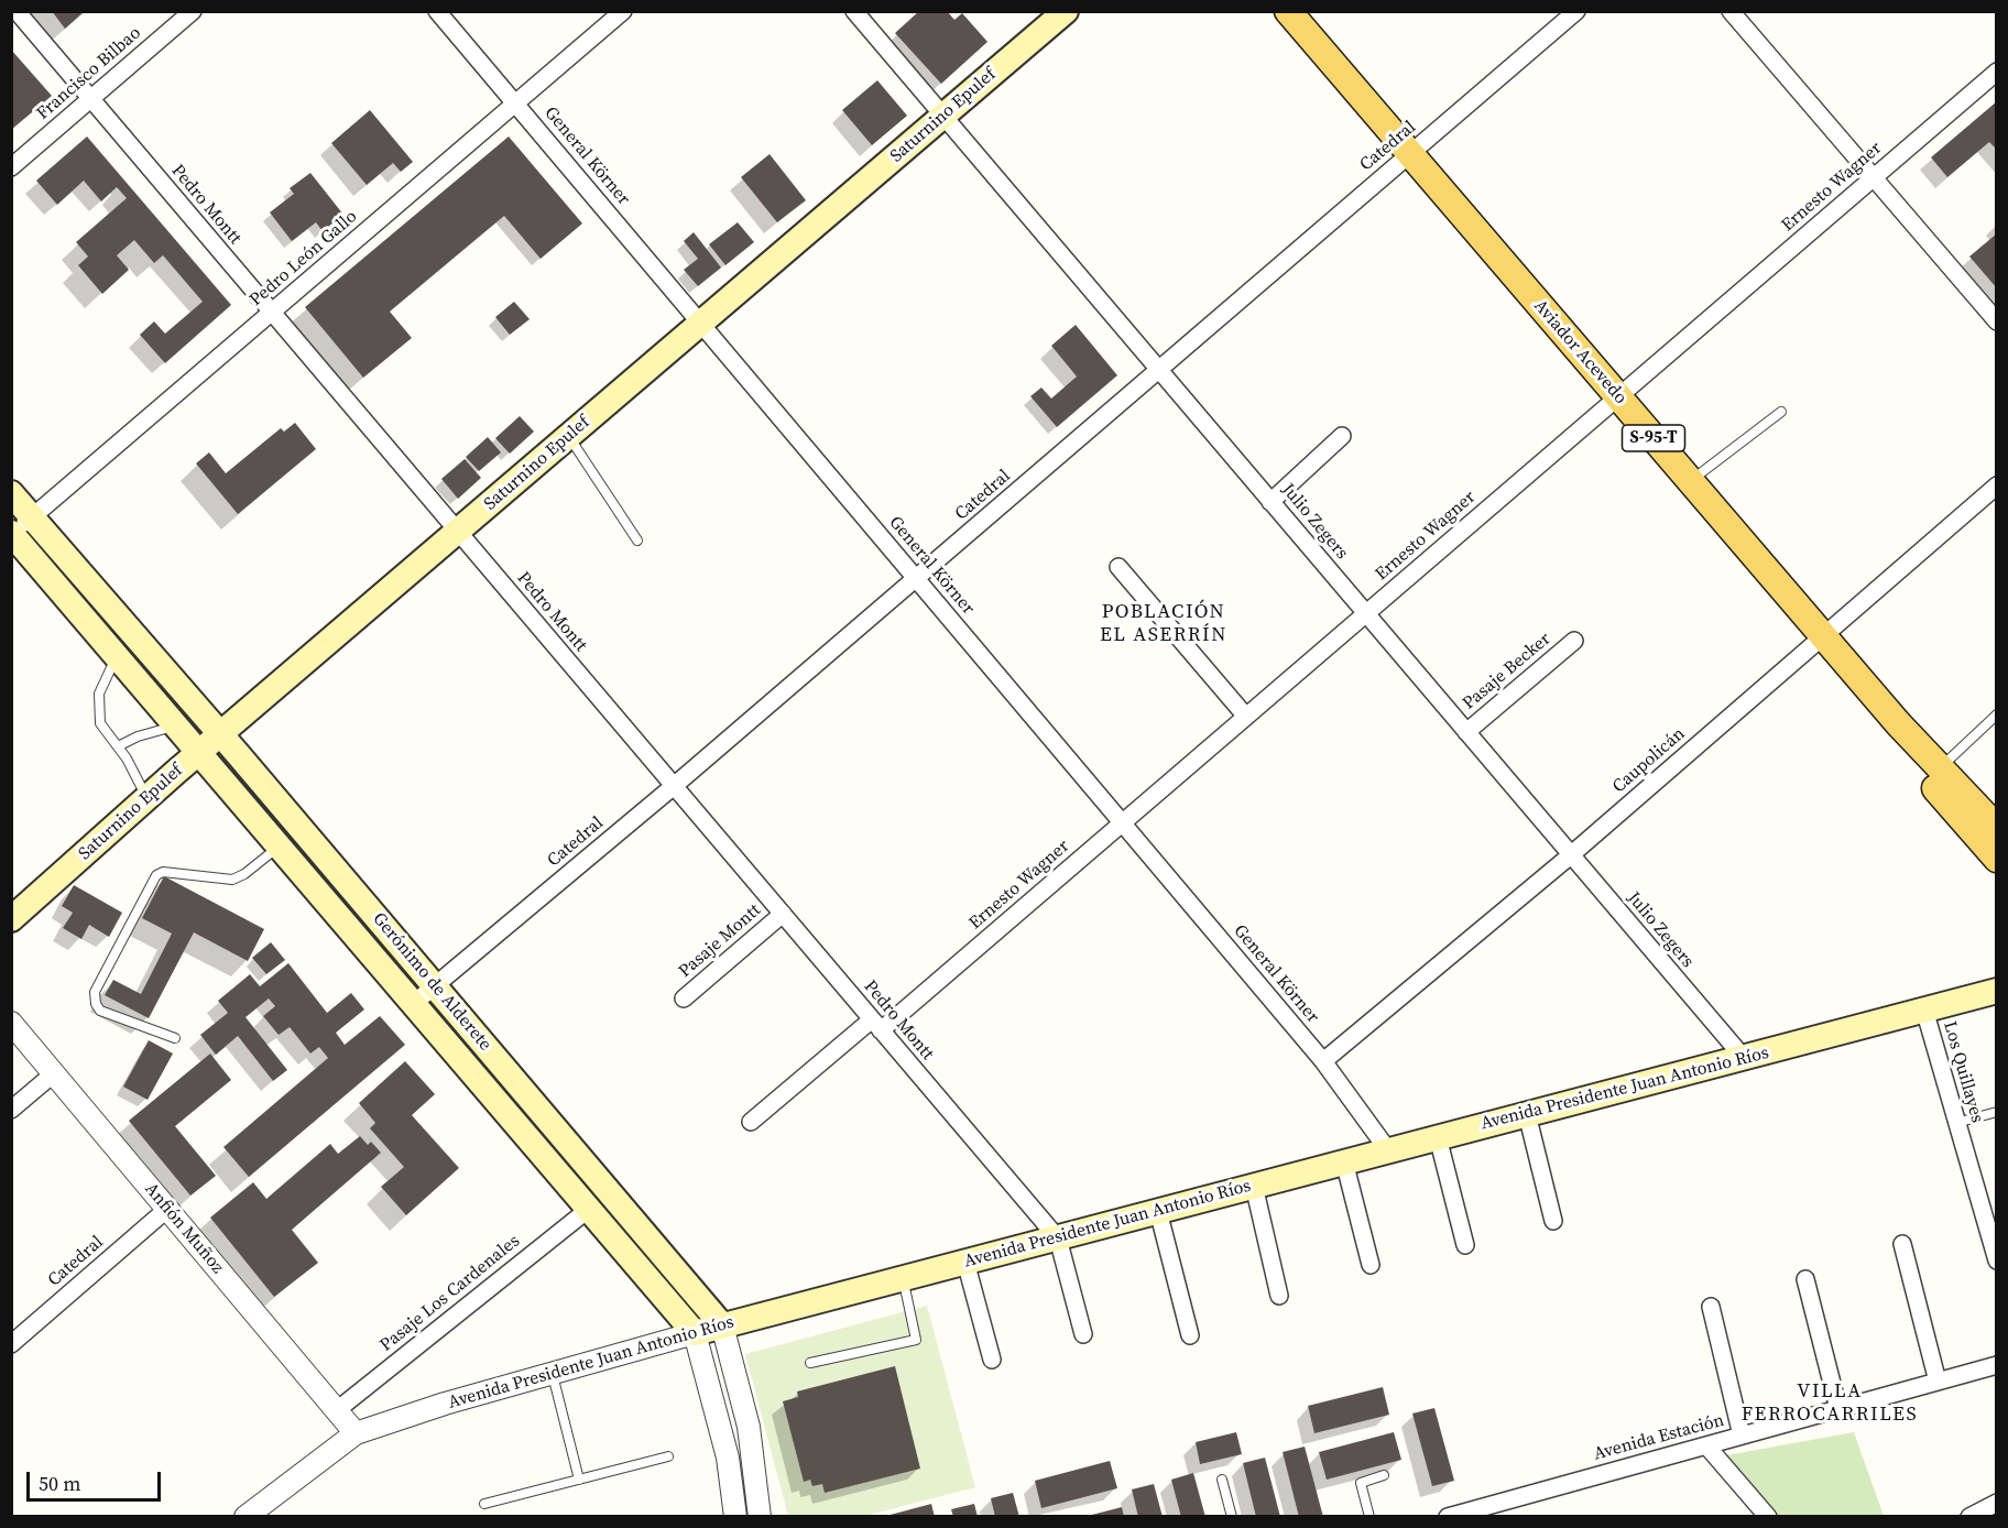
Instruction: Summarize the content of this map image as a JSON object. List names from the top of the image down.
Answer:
{
  "streets": {
    "main road": [
      "Saturnino Epulef",
      "Aviador Acevedo",
      "S-95-T",
      "Gerónimo de Alderete",
      "Avenida Presidente Juan Antonio Ríos"
    ],
    "street": [
      "Francisco Bilbao",
      "Catedral",
      "General Körner",
      "Ernesto Wagner",
      "Pedro Montt",
      "Pedro León Gallo",
      "Julio Zegers",
      "Pasaje Becker",
      "Caupolicán",
      "Pasaje Montt",
      "Los Quillayes",
      "Anfión Muñoz",
      "Pasaje Los Cardenales",
      "Avenida Estación"
    ]
  },
  "crossings": [
    ["Francisco Bilbao", "Pedro Montt"],
    ["Saturnino Epulef", "General Körner"],
    ["Saturnino Epulef", "Pedro Montt"],
    ["Saturnino Epulef", "Julio Zegers"],
    ["Saturnino Epulef", "Gerónimo de Alderete"],
    ["Catedral", "General Körner"],
    ["Catedral", "Pedro Montt"],
    ["Catedral", "Aviador Acevedo"],
    ["Catedral", "Julio Zegers"],
    ["Catedral", "Gerónimo de Alderete"],
    ["Catedral", "Anfión Muñoz"],
    ["General Körner", "Ernesto Wagner"],
    ["General Körner", "Pedro León Gallo"],
    ["General Körner", "Caupolicán"],
    ["General Körner", "Avenida Presidente Juan Antonio Ríos"],
    ["Ernesto Wagner", "Pedro Montt"],
    ["Ernesto Wagner", "Aviador Acevedo"],
    ["Ernesto Wagner", "Julio Zegers"],
    ["Pedro Montt", "Pedro León Gallo"],
    ["Pedro Montt", "Pasaje Montt"],
    ["Pedro Montt", "Avenida Presidente Juan Antonio Ríos"],
    ["Pedro León Gallo", "Gerónimo de Alderete"],
    ["Aviador Acevedo", "Caupolicán"],
    ["Julio Zegers", "Pasaje Becker"],
    ["Julio Zegers", "Caupolicán"],
    ["Julio Zegers", "Avenida Presidente Juan Antonio Ríos"],
    ["Gerónimo de Alderete", "Avenida Presidente Juan Antonio Ríos"],
    ["Gerónimo de Alderete", "Pasaje Los Cardenales"],
    ["Los Quillayes", "Avenida Presidente Juan Antonio Ríos"],
    ["Avenida Presidente Juan Antonio Ríos", "Anfión Muñoz"],
    ["Anfión Muñoz", "Pasaje Los Cardenales"]
  ],
  "districts": ["POBLACIÓN EL ASERRÍN", "VILLA FERROCARRILES"],
  "scale_bar": "50 m"
}
